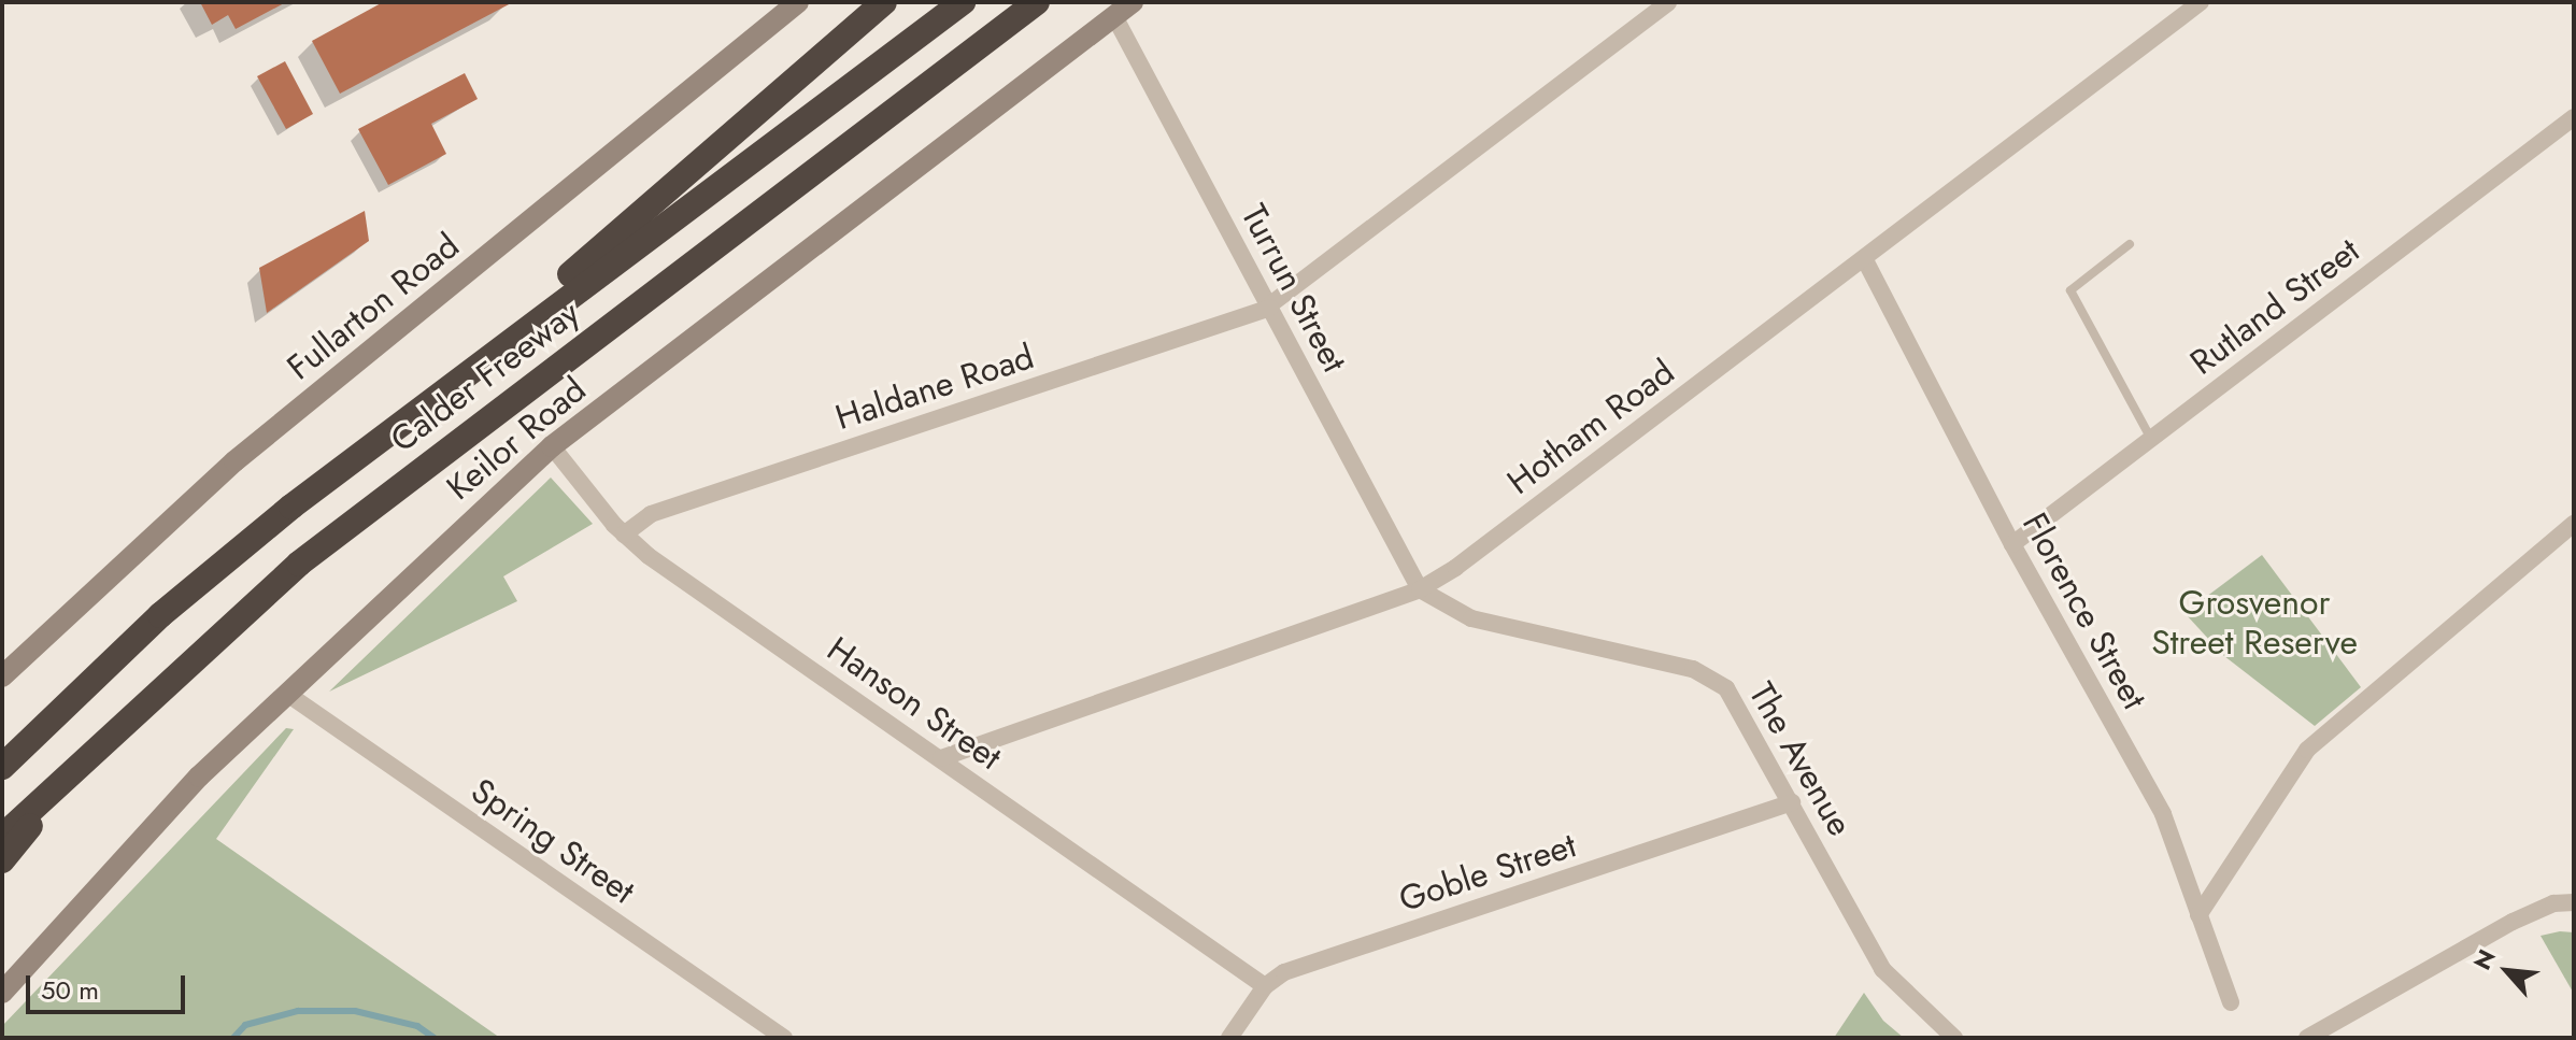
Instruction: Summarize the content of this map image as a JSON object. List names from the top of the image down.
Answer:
{
  "streets": {
    "highway": ["Calder Freeway"],
    "main road": ["Fullarton Road", "Keilor Road"],
    "street": [
      "Turrun Street",
      "Rutland Street",
      "Haldane Road",
      "Hotham Road",
      "Florence Street",
      "Hanson Street",
      "The Avenue",
      "Spring Street",
      "Goble Street"
    ]
  },
  "crossings": [
    ["Turrun Street", "Haldane Road"],
    ["Turrun Street", "Hotham Road"],
    ["Turrun Street", "Keilor Road"],
    ["Turrun Street", "The Avenue"],
    ["Rutland Street", "Florence Street"],
    ["Haldane Road", "Hanson Street"],
    ["Hotham Road", "Florence Street"],
    ["Hotham Road", "Hanson Street"],
    ["Hotham Road", "The Avenue"],
    ["Keilor Road", "Hanson Street"],
    ["Keilor Road", "Spring Street"],
    ["Hanson Street", "Goble Street"],
    ["The Avenue", "Goble Street"]
  ],
  "parks": ["Grosvenor Street Reserve"],
  "scale_bar": "50 m",
  "north": "top left"
}
